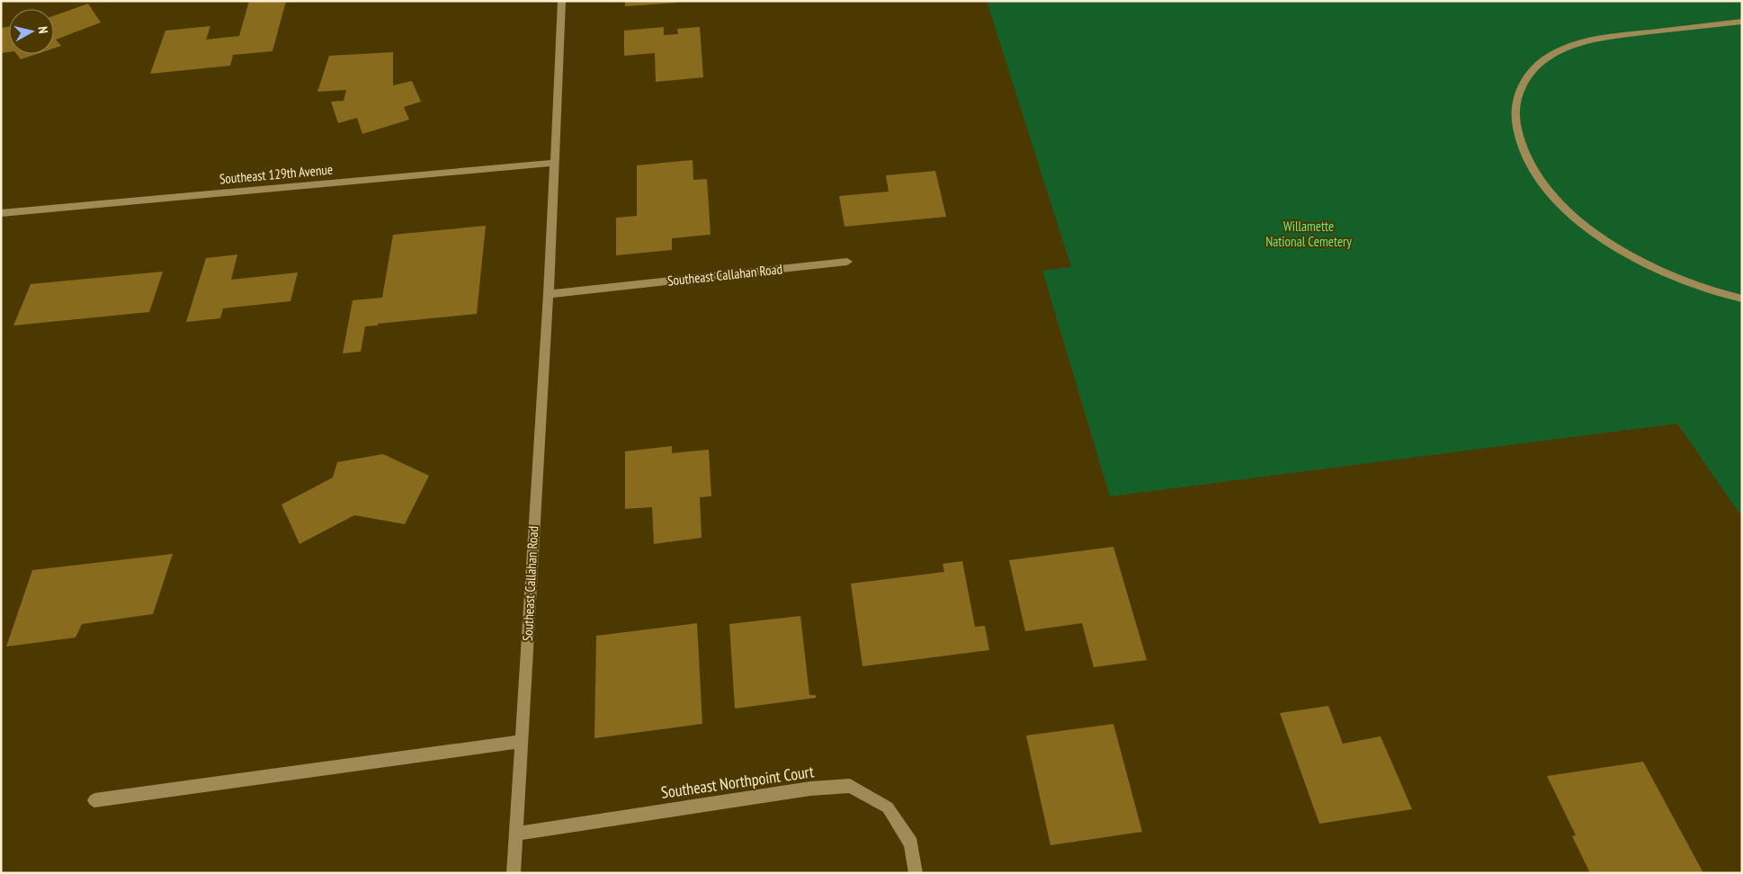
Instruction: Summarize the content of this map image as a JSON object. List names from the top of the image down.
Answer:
{
  "streets": {
    "street": ["Southeast 129th Avenue", "Southeast Callahan Road", "Southeast Northpoint Court"]
  },
  "crossings": [
    ["Southeast 129th Avenue", "Southeast Callahan Road"],
    ["Southeast Callahan Road", "Southeast Northpoint Court"]
  ],
  "parks": ["Willamette National Cemetery"],
  "north": "right"
}
